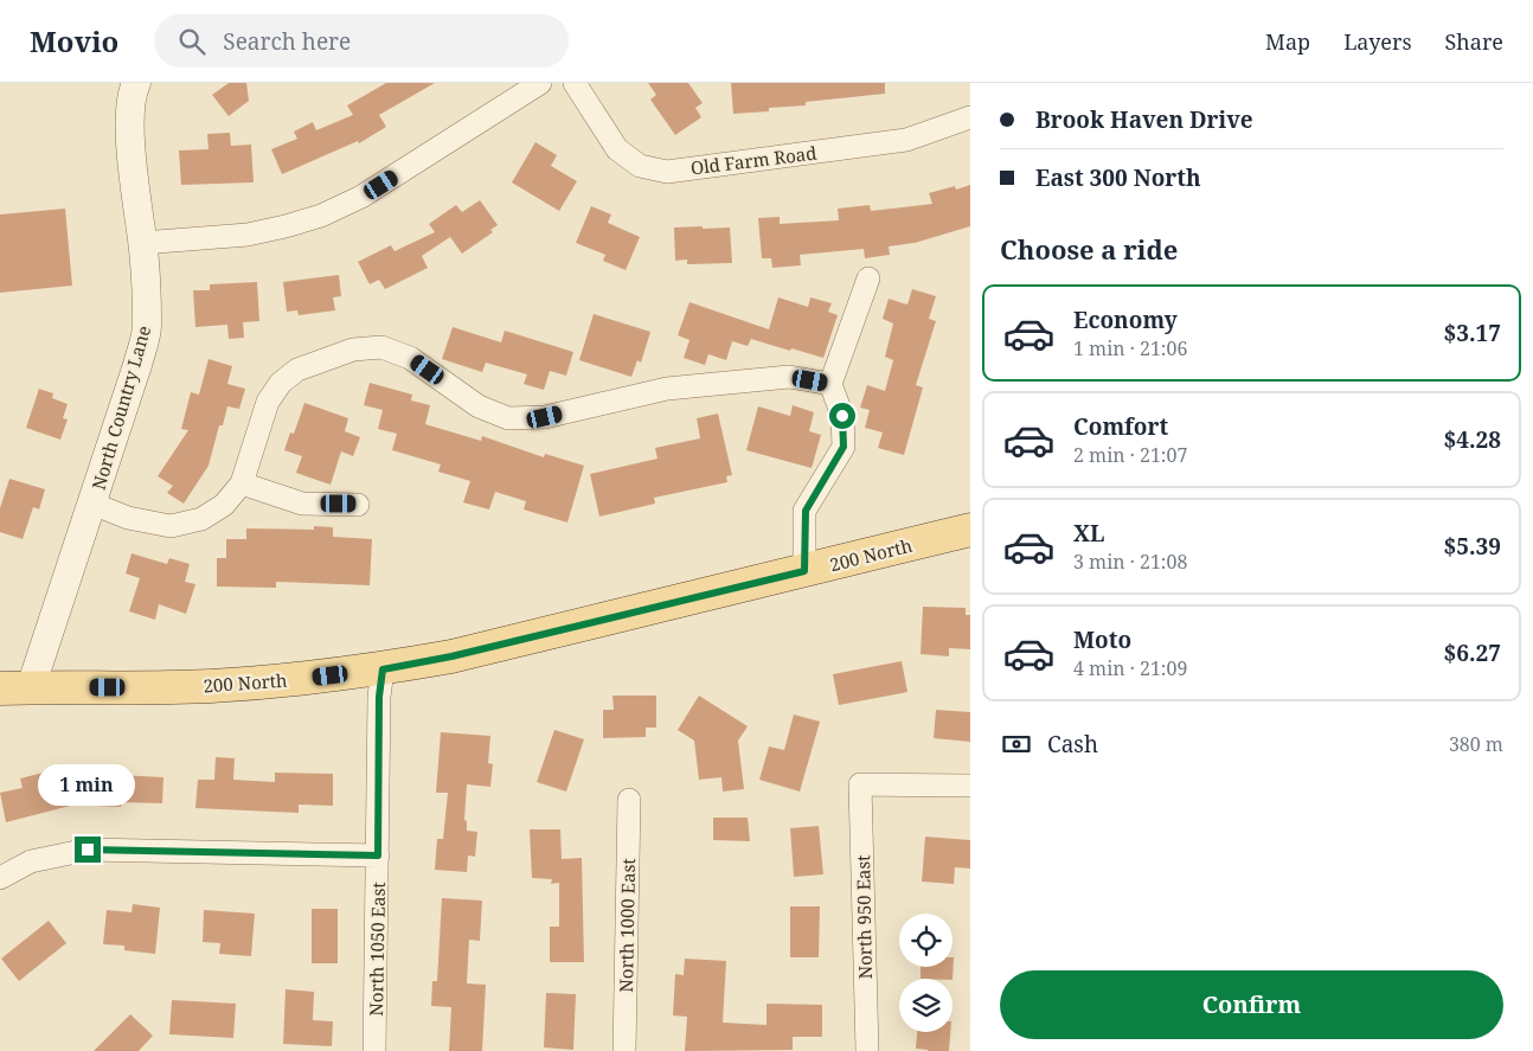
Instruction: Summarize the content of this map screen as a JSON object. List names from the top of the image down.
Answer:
{
  "streets": {
    "main road": ["200 North"],
    "street": [
      "Old Farm Road",
      "North Country Lane",
      "North 950 East",
      "North 1000 East",
      "North 1050 East"
    ]
  },
  "crossings": [
    ["North Country Lane", "200 North"],
    ["200 North", "North 1050 East"]
  ],
  "page": {
    "header": "Movio",
    "search": "Search here",
    "nav": ["Map", "Layers", "Share"],
    "banner": ["Brook Haven Drive", "East 300 North"],
    "heading": "Choose a ride",
    "list": [
      {
        "name": "Economy",
        "note": "1 min · 21:06",
        "value": "$3.17"
      },
      {
        "name": "Comfort",
        "note": "2 min · 21:07",
        "value": "$4.28"
      },
      {
        "name": "XL",
        "note": "3 min · 21:08",
        "value": "$5.39"
      },
      {
        "name": "Moto",
        "note": "4 min · 21:09",
        "value": "$6.27"
      }
    ],
    "pay": ["Cash", "380 m"],
    "bubble": "1 min",
    "buttons": "Confirm"
  }
}
